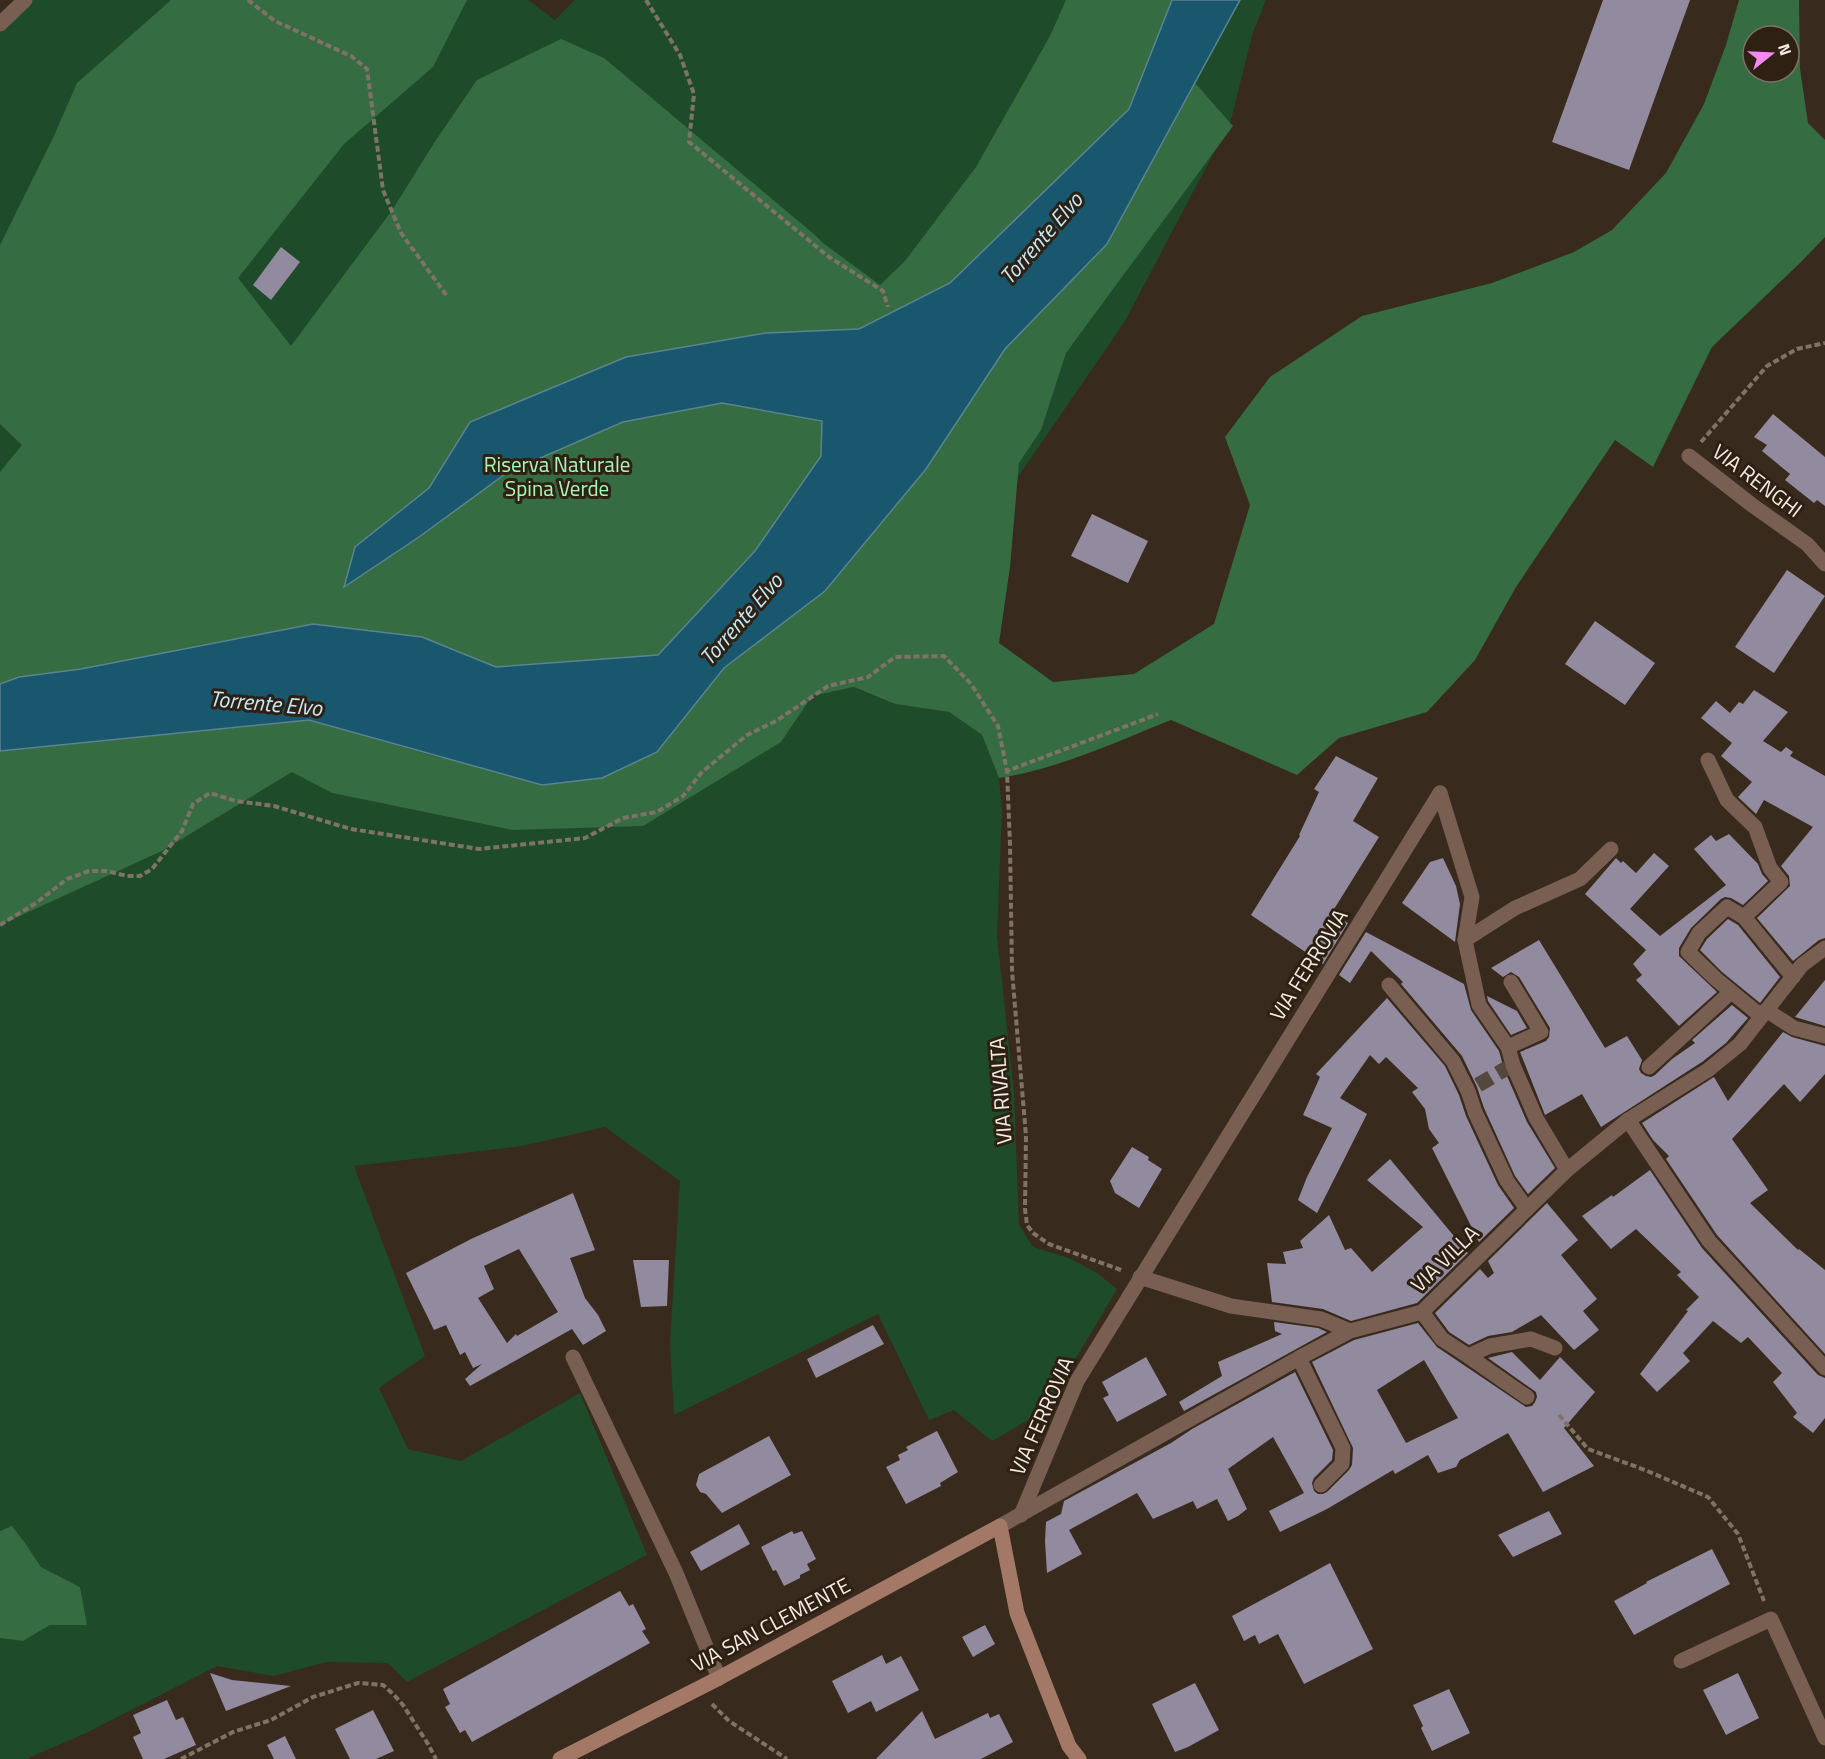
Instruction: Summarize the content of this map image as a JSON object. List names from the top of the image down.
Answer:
{
  "streets": {
    "street": [
      "VIA RENGHI",
      "VIA FERROVIA",
      "VIA VILLA",
      "VIA SAN CLEMENTE"
    ],
    "path": ["VIA RIVALTA"]
  },
  "crossings": [
    ["VIA FERROVIA", "VIA RIVALTA"],
    ["VIA FERROVIA", "VIA VILLA"],
    ["VIA VILLA", "VIA SAN CLEMENTE"]
  ],
  "water": ["Torrente Elvo"],
  "parks": ["Riserva Naturale Spina Verde"],
  "north": "right"
}
